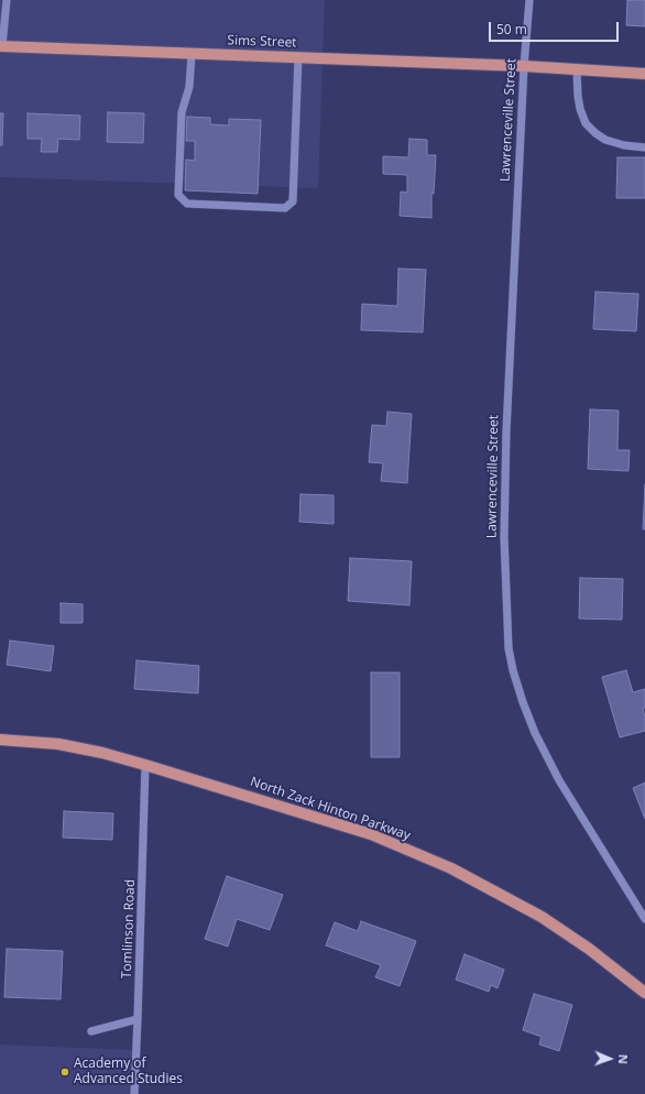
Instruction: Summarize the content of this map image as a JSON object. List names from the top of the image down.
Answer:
{
  "streets": {
    "main road": ["Sims Street", "North Zack Hinton Parkway"],
    "street": ["Lawrenceville Street", "Tomlinson Road"]
  },
  "crossings": [
    ["Sims Street", "Lawrenceville Street"],
    ["North Zack Hinton Parkway", "Tomlinson Road"]
  ],
  "places": ["Academy of Advanced Studies"],
  "scale_bar": "50 m",
  "north": "right"
}
